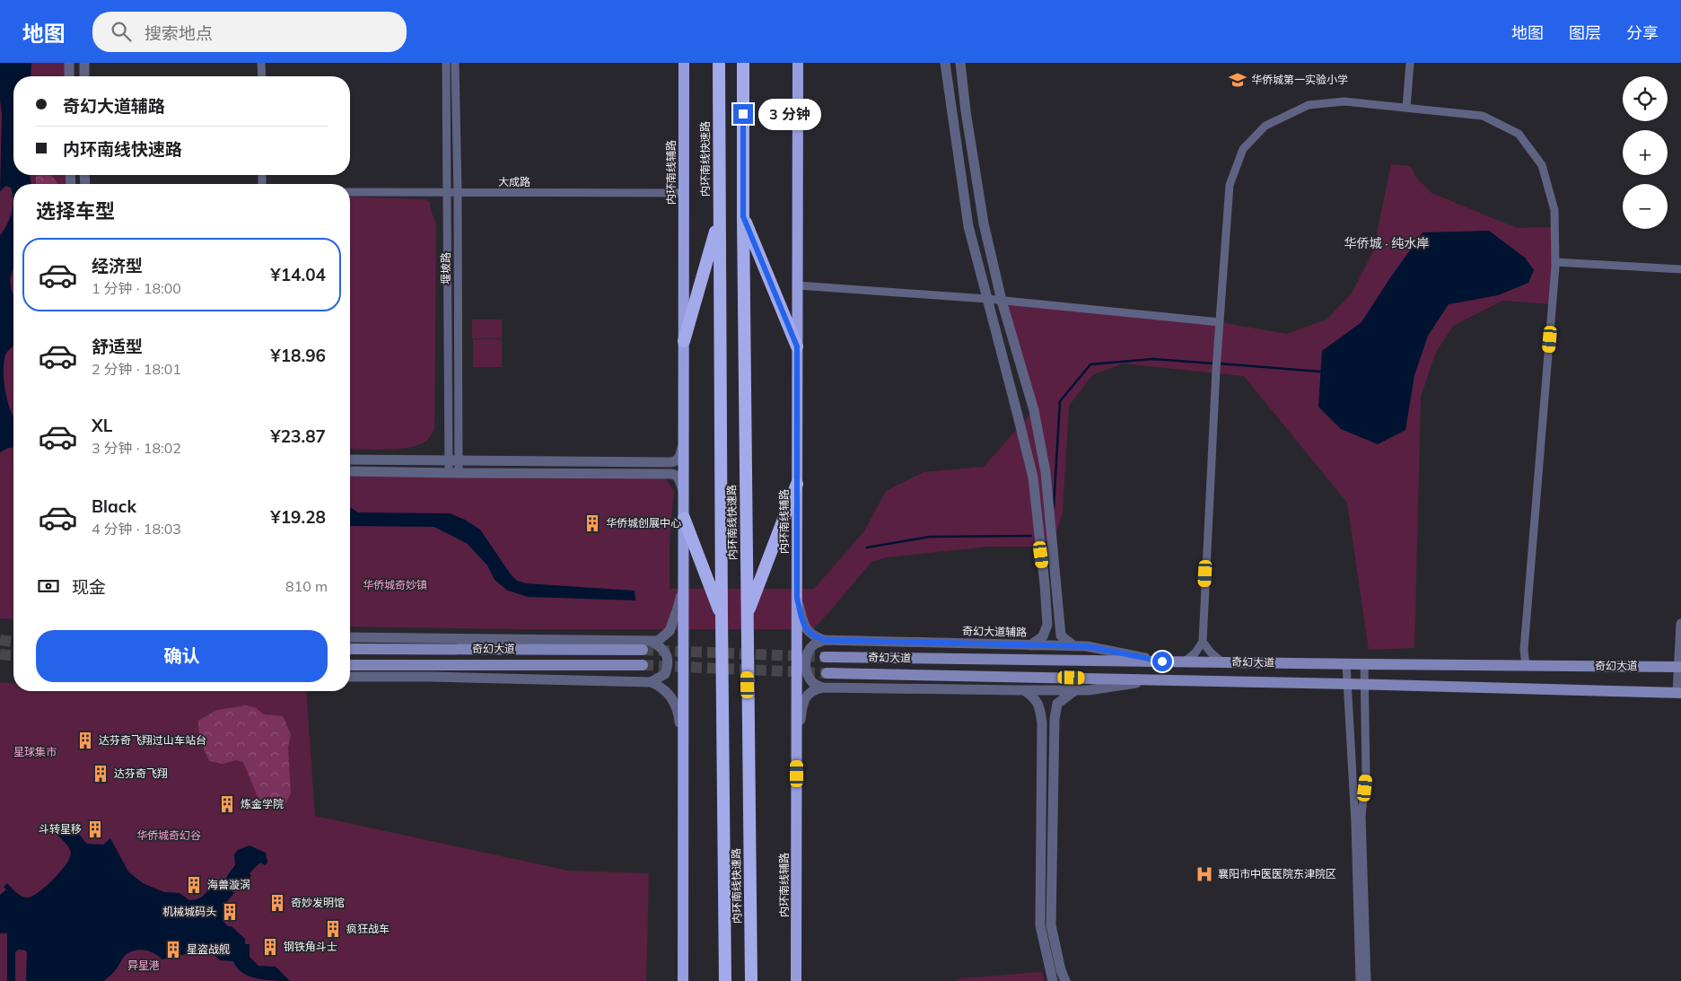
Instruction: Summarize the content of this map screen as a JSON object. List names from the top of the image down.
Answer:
{
  "streets": {
    "highway": ["内环南线快速路"],
    "main road": ["内环南线辅路", "奇幻大道"],
    "street": ["大成路", "堰坡路", "奇幻大道辅路"]
  },
  "crossings": [
    ["内环南线辅路", "大成路"],
    ["内环南线辅路", "奇幻大道辅路"],
    ["大成路", "堰坡路"],
    ["奇幻大道辅路", "奇幻大道"]
  ],
  "districts": ["华侨城 · 纯水岸"],
  "parks": [
    "华侨城奇妙镇",
    "星球集市",
    "华侨城奇幻谷",
    "异星港"
  ],
  "places": {
    "school or university": ["华侨城第一实验小学"],
    "building": [
      "华侨城创展中心",
      "达芬奇飞翔过山车站台",
      "达芬奇飞翔",
      "炼金学院",
      "斗转星移",
      "海兽漩涡",
      "奇妙发明馆",
      "机械城码头",
      "疯狂战车",
      "钢铁角斗士",
      "星盗战舰"
    ],
    "hospital": ["襄阳市中医医院东津院区"]
  },
  "page": {
    "header": "地图",
    "search": "搜索地点",
    "nav": ["地图", "图层", "分享"],
    "map_buttons": ["+", "−"],
    "banner": ["奇幻大道辅路", "内环南线快速路"],
    "bubble": "3 分钟",
    "heading": "选择车型",
    "list": [
      {
        "name": "经济型",
        "note": "1 分钟 · 18:00",
        "value": "¥14.04"
      },
      {
        "name": "舒适型",
        "note": "2 分钟 · 18:01",
        "value": "¥18.96"
      },
      {
        "name": "XL",
        "note": "3 分钟 · 18:02",
        "value": "¥23.87"
      },
      {
        "name": "Black",
        "note": "4 分钟 · 18:03",
        "value": "¥19.28"
      }
    ],
    "pay": ["现金", "810 m"],
    "buttons": "确认"
  }
}
